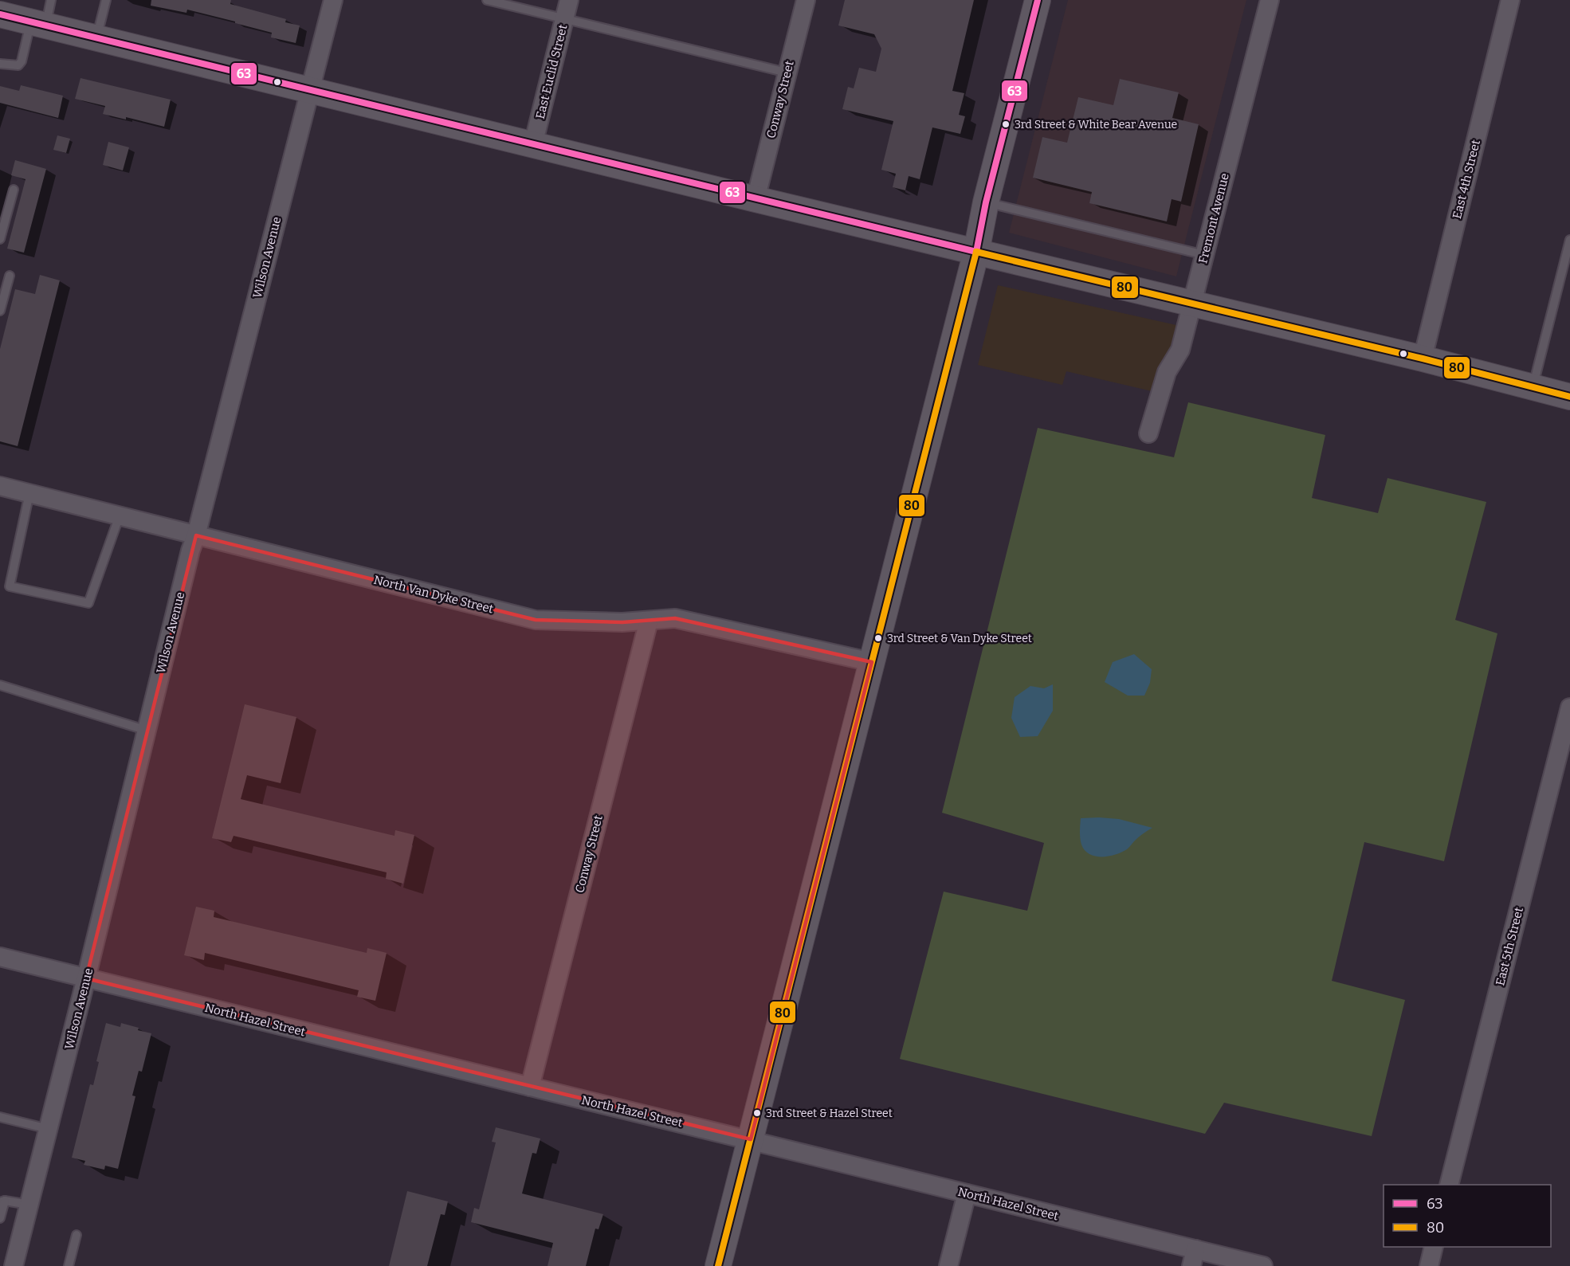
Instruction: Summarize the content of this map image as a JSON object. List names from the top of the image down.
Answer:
{
  "streets": {
    "street": [
      "East Euclid Street",
      "Conway Street",
      "East 4th Street",
      "Fremont Avenue",
      "Wilson Avenue",
      "North Van Dyke Street",
      "East 5th Street",
      "North Hazel Street"
    ]
  },
  "crossings": [
    ["Conway Street", "North Van Dyke Street"],
    ["Conway Street", "North Hazel Street"],
    ["Wilson Avenue", "North Van Dyke Street"],
    ["Wilson Avenue", "North Hazel Street"]
  ],
  "places": ["3rd Street & White Bear Avenue", "3rd Street & Van Dyke Street", "3rd Street & Hazel Street"],
  "lines": ["transit line 63", "transit line 80"],
  "legend": ["63", "80"]
}
